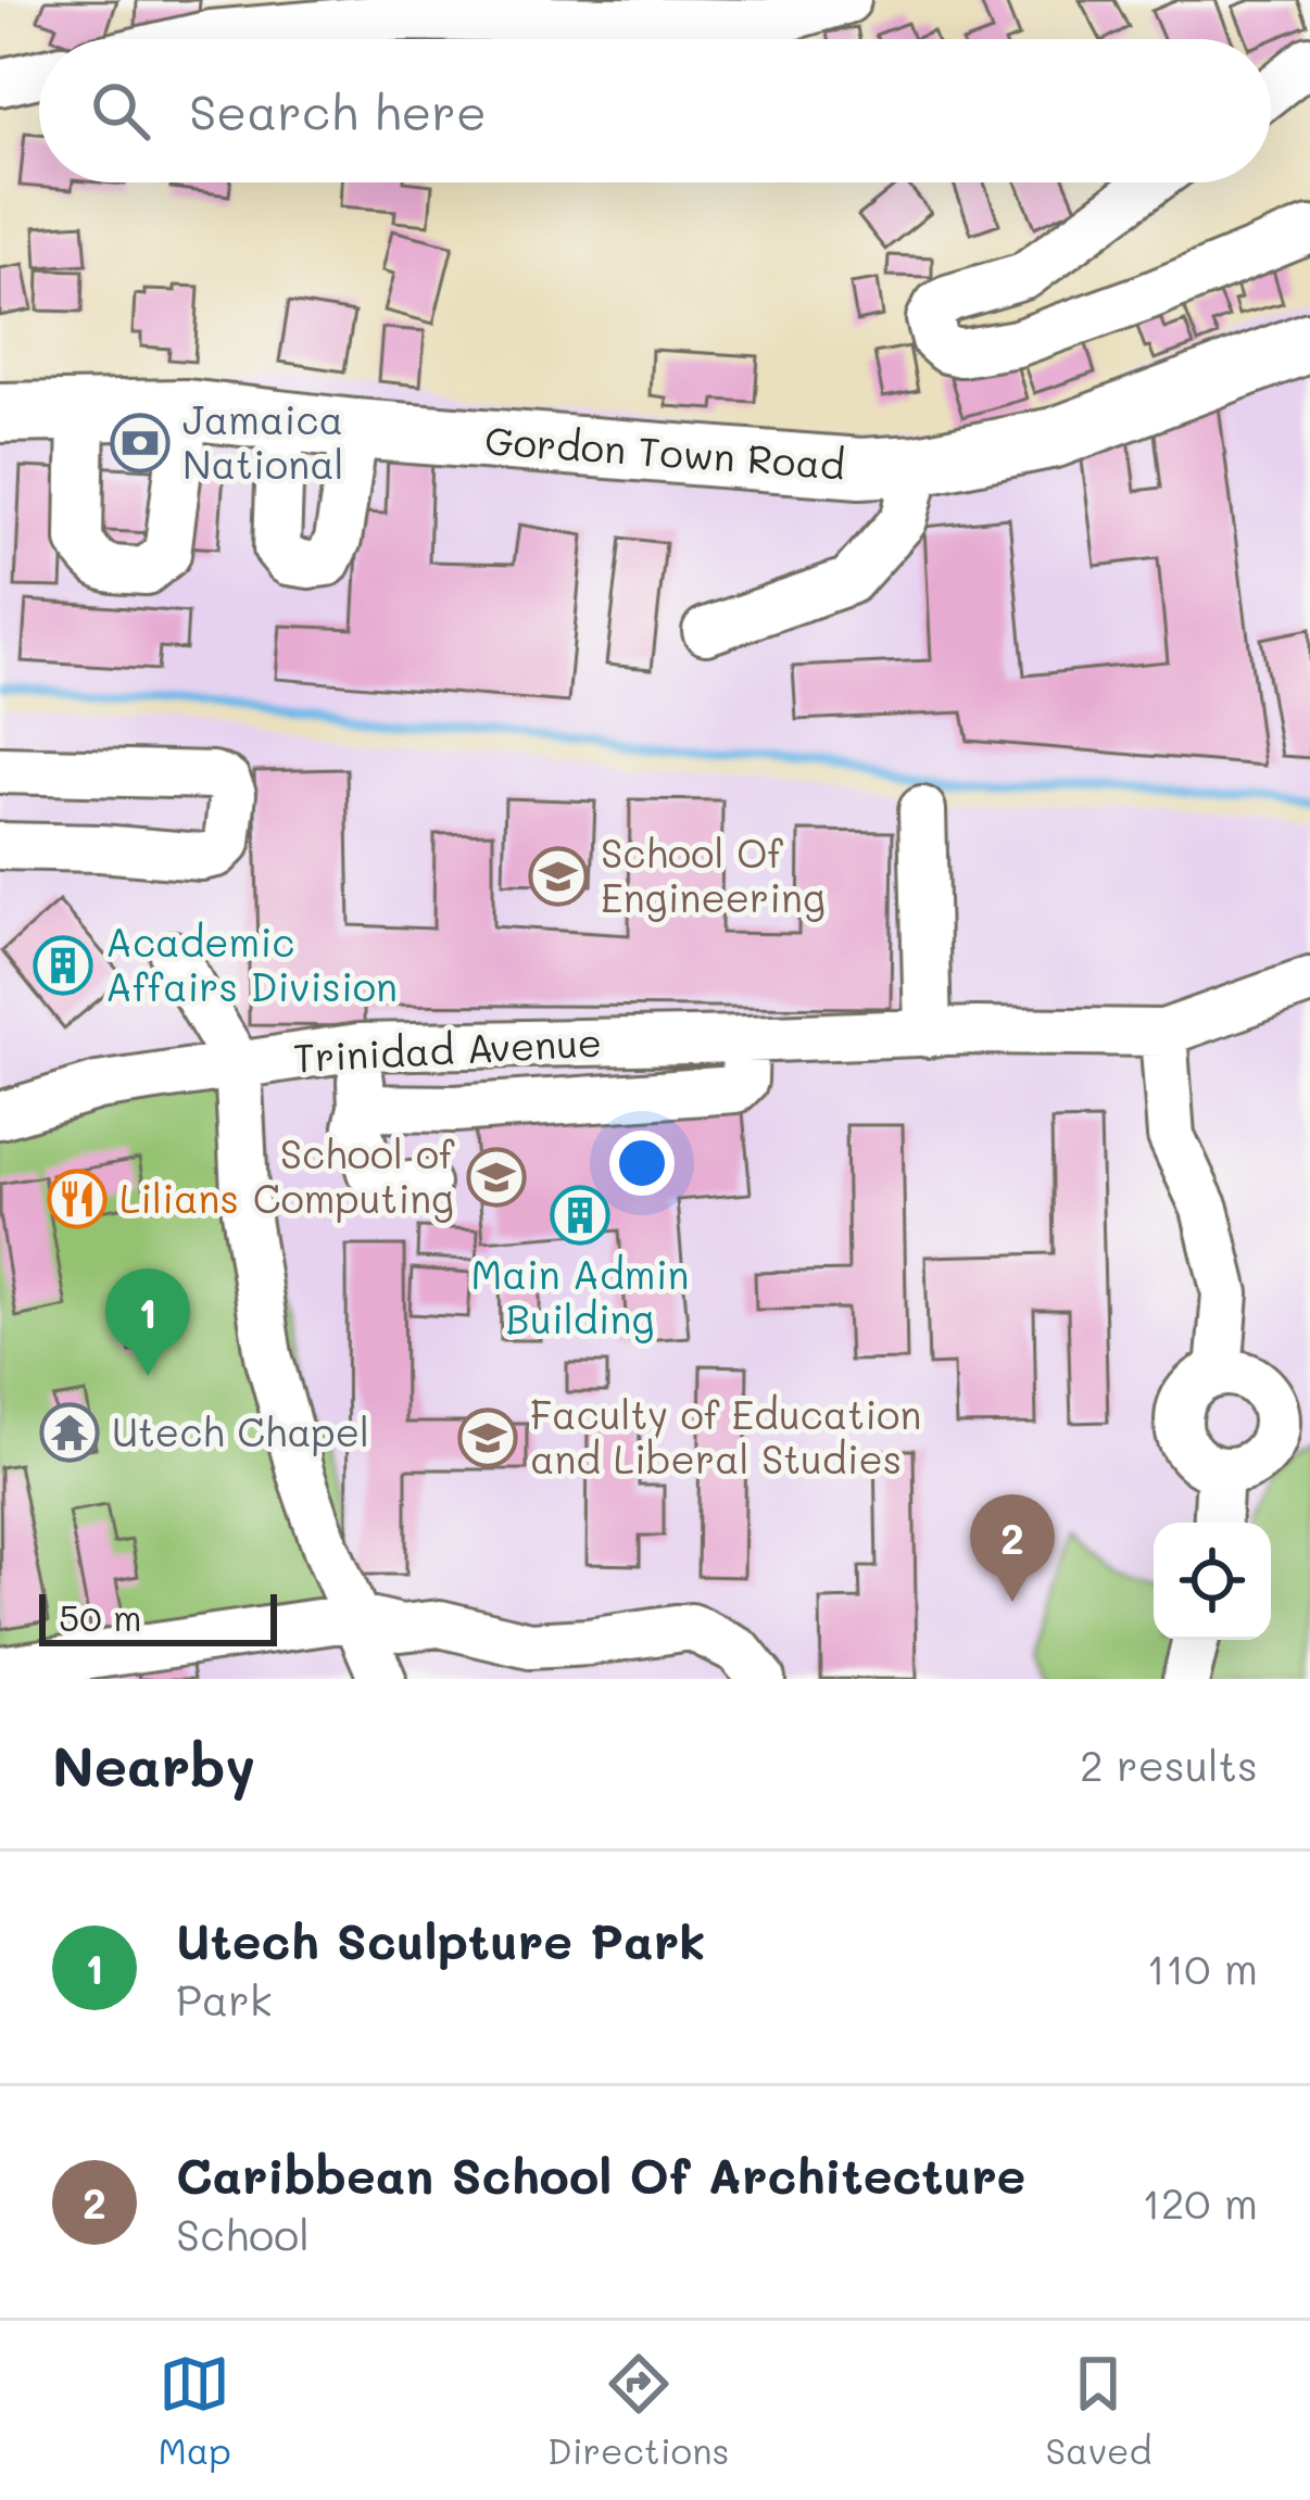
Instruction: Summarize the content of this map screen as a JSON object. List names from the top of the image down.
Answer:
{
  "streets": {
    "main road": ["Gordon Town Road"],
    "street": ["Trinidad Avenue"]
  },
  "places": {
    "bank": ["Jamaica National"],
    "school or university": ["School Of Engineering", "School of Computing", "Faculty of Education and Liberal Studies"],
    "building": ["Academic Affairs Division", "Main Admin Building"],
    "restaurant": ["Lilians"],
    "temple": ["Utech Chapel"]
  },
  "scale_bar": "50 m",
  "page": {
    "search": "Search here",
    "pins": ["1", "2"],
    "scale": "50 m",
    "heading": ["Nearby", "2 results"],
    "list": [
      {
        "mark": "1",
        "name": "Utech Sculpture Park",
        "note": "Park",
        "value": "110 m"
      },
      {
        "mark": "2",
        "name": "Caribbean School Of Architecture",
        "note": "School",
        "value": "120 m"
      }
    ],
    "nav": ["Map", "Directions", "Saved"]
  }
}
